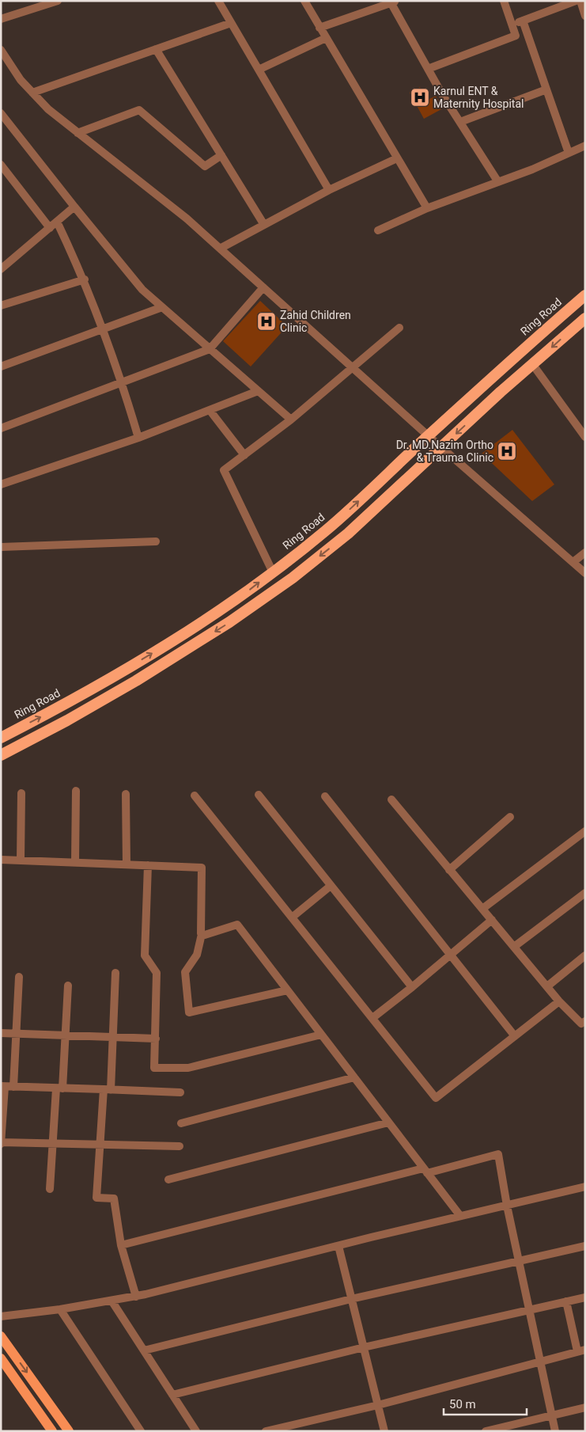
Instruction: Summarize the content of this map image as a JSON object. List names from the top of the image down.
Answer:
{
  "streets": {
    "highway": ["Ring Road"]
  },
  "places": {
    "hospital": ["Karnul ENT & Maternity Hospital", "Zahid Children Clinic", "Dr. MD.Nazim Ortho & Trauma Clinic"]
  },
  "scale_bar": "50 m"
}
